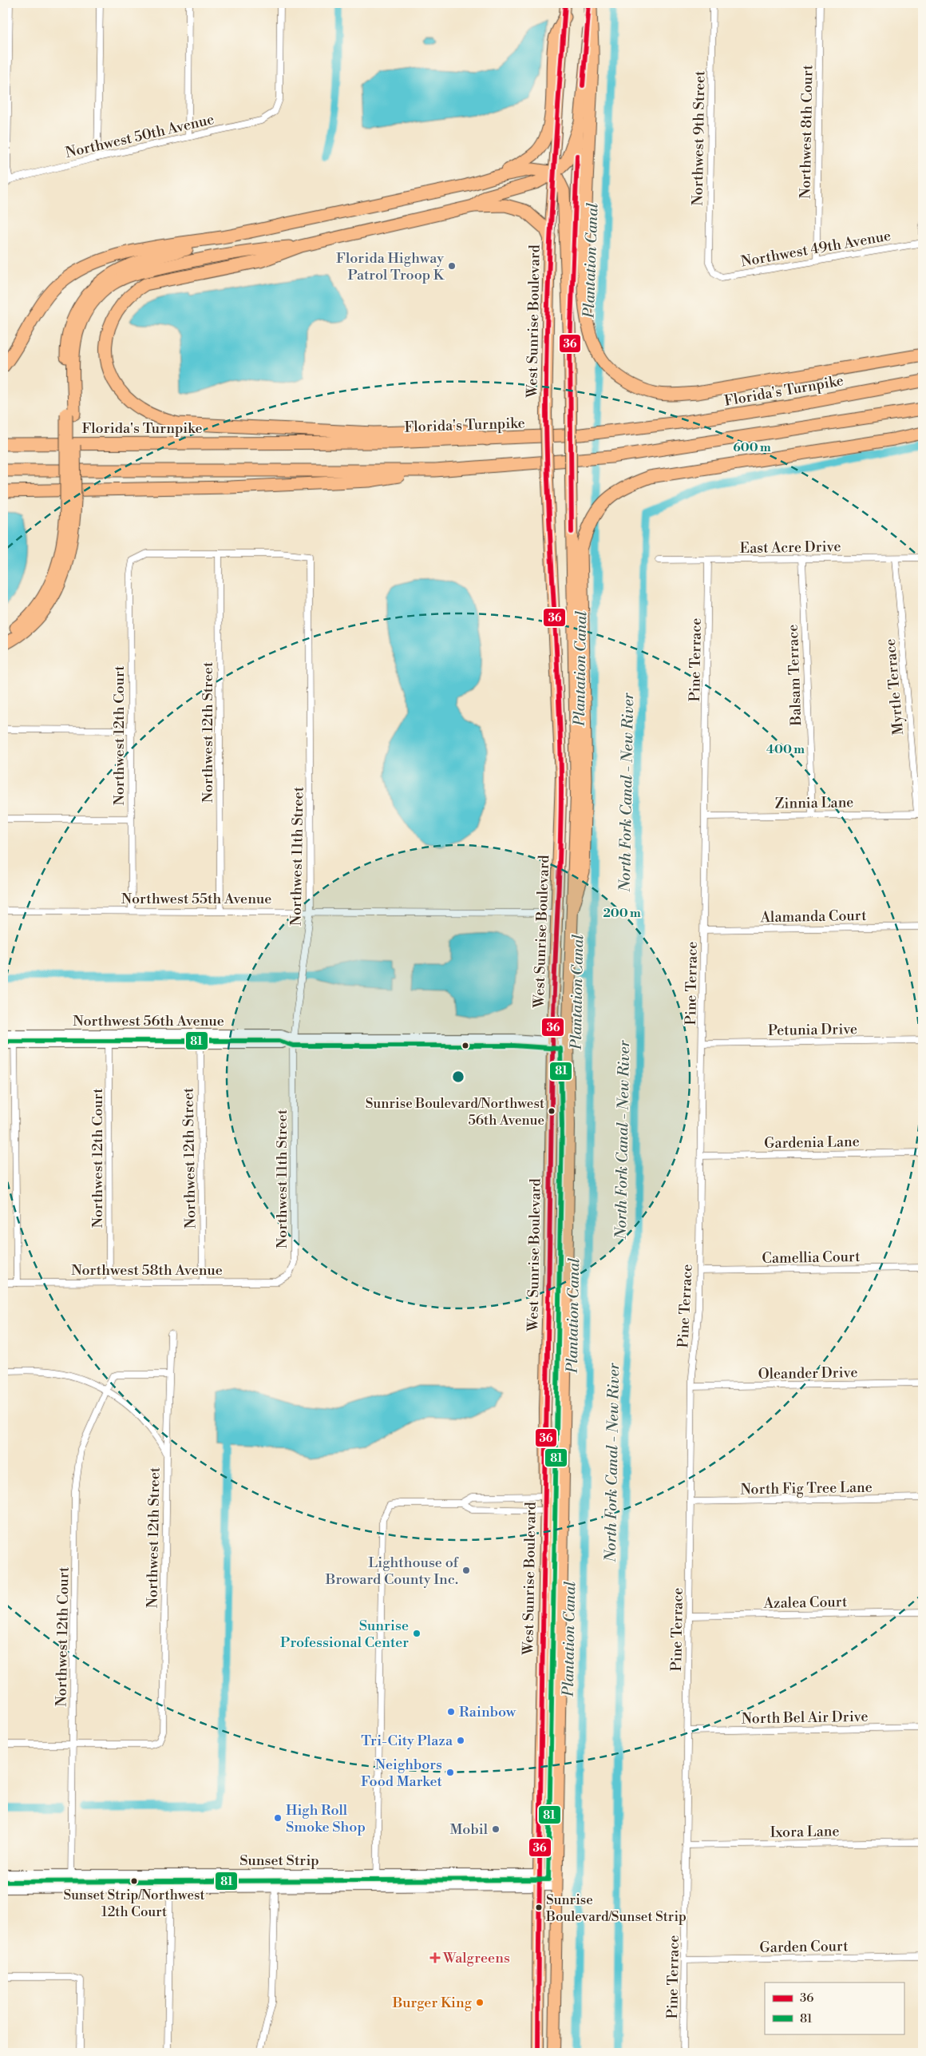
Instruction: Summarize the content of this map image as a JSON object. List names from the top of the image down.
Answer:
{
  "streets": {
    "highway": ["West Sunrise Boulevard", "Florida's Turnpike"],
    "street": [
      "Northwest 8th Court",
      "Northwest 50th Avenue",
      "Northwest 9th Street",
      "Northwest 49th Avenue",
      "East Acre Drive",
      "Pine Terrace",
      "Balsam Terrace",
      "Myrtle Terrace",
      "Northwest 12th Street",
      "Northwest 12th Court",
      "Zinnia Lane",
      "Northwest 11th Street",
      "Northwest 55th Avenue",
      "Alamanda Court",
      "Northwest 56th Avenue",
      "Petunia Drive",
      "Gardenia Lane",
      "Camellia Court",
      "Northwest 58th Avenue",
      "Oleander Drive",
      "North Fig Tree Lane",
      "Azalea Court",
      "North Bel Air Drive",
      "Ixora Lane",
      "Sunset Strip",
      "Garden Court"
    ]
  },
  "crossings": [
    ["Northwest 8th Court", "Northwest 49th Avenue"],
    ["Northwest 9th Street", "Northwest 49th Avenue"],
    ["West Sunrise Boulevard", "Northwest 55th Avenue"],
    ["West Sunrise Boulevard", "Northwest 56th Avenue"],
    ["West Sunrise Boulevard", "Sunset Strip"],
    ["East Acre Drive", "Pine Terrace"],
    ["East Acre Drive", "Balsam Terrace"],
    ["East Acre Drive", "Myrtle Terrace"],
    ["Pine Terrace", "Zinnia Lane"],
    ["Pine Terrace", "Alamanda Court"],
    ["Pine Terrace", "Petunia Drive"],
    ["Pine Terrace", "Gardenia Lane"],
    ["Pine Terrace", "Camellia Court"],
    ["Pine Terrace", "Oleander Drive"],
    ["Pine Terrace", "North Fig Tree Lane"],
    ["Pine Terrace", "Azalea Court"],
    ["Pine Terrace", "North Bel Air Drive"],
    ["Pine Terrace", "Ixora Lane"],
    ["Pine Terrace", "Garden Court"],
    ["Balsam Terrace", "Zinnia Lane"],
    ["Myrtle Terrace", "Zinnia Lane"],
    ["Northwest 12th Street", "Northwest 12th Court"],
    ["Northwest 12th Street", "Northwest 11th Street"],
    ["Northwest 12th Street", "Northwest 55th Avenue"],
    ["Northwest 12th Street", "Northwest 56th Avenue"],
    ["Northwest 12th Street", "Northwest 58th Avenue"],
    ["Northwest 12th Court", "Northwest 11th Street"],
    ["Northwest 12th Court", "Northwest 55th Avenue"],
    ["Northwest 12th Court", "Northwest 56th Avenue"],
    ["Northwest 12th Court", "Northwest 58th Avenue"],
    ["Northwest 12th Court", "Sunset Strip"],
    ["Northwest 11th Street", "Northwest 55th Avenue"],
    ["Northwest 11th Street", "Northwest 56th Avenue"],
    ["Northwest 11th Street", "Northwest 58th Avenue"]
  ],
  "water": ["Plantation Canal", "North Fork Canal - New River"],
  "places": {
    "other": [
      "Florida Highway Patrol Troop K",
      "Sunrise Boulevard/Northwest 56th Avenue",
      "Lighthouse of Broward County Inc.",
      "Sunrise Professional Center",
      "Rainbow",
      "Tri-City Plaza",
      "Neighbors Food Market",
      "High Roll Smoke Shop",
      "Mobil",
      "Sunset Strip/Northwest 12th Court",
      "Sunrise Boulevard/Sunset Strip",
      "Burger King"
    ],
    "health": ["Walgreens"]
  },
  "lines": ["transit line 36", "transit line 81"],
  "legend": ["36", "81"],
  "rings": ["600 m", "400 m", "200 m"]
}
